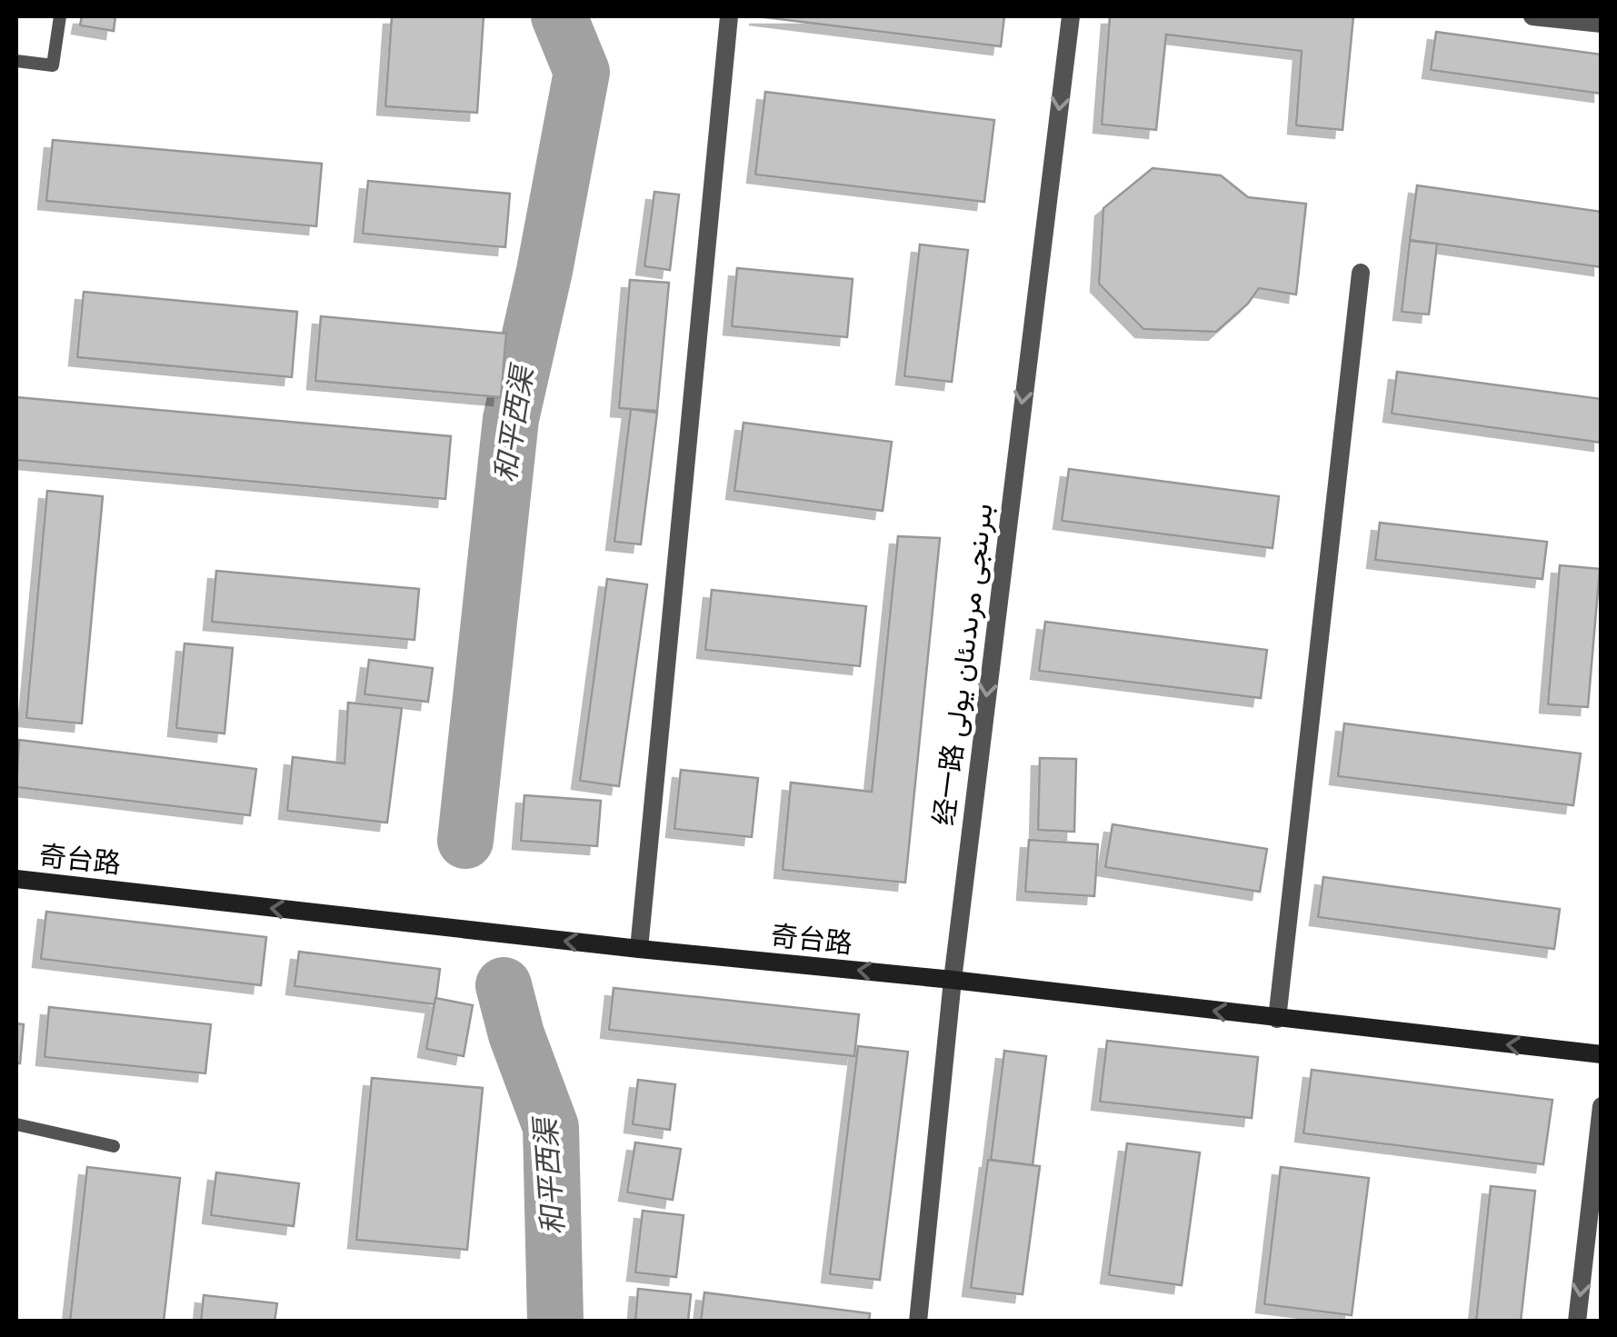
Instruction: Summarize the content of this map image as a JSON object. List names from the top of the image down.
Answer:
{
  "streets": {
    "street": ["经一路 بىرىنجى مرىدىئان يولى", "奇台路"]
  },
  "crossings": [
    ["经一路 بىرىنجى مرىدىئان يولى", "奇台路"]
  ],
  "one_way": ["经一路 بىرىنجى مرىدىئان يولى", "奇台路"],
  "water": ["和平西渠"]
}
